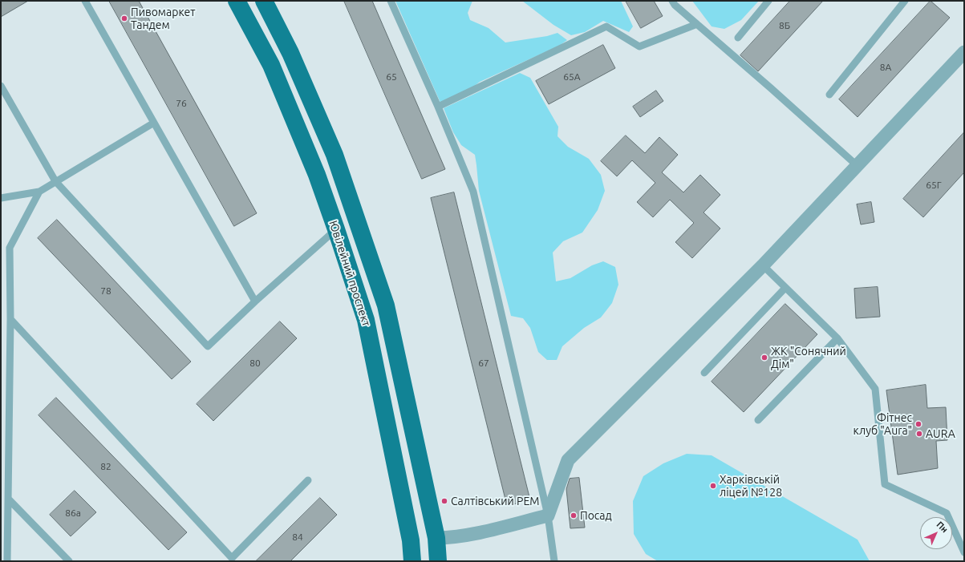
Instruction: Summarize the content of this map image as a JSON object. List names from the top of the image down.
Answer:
{
  "streets": {
    "main road": ["Ювілейний проспект"]
  },
  "places": [
    "Пивомаркет Тандем",
    "ЖК \"Сонячний Дім\"",
    "Фітнес клуб \"Aura\"",
    "AURA",
    "Харківській ліцей №128",
    "Салтівський РЕМ",
    "Посад"
  ],
  "house_numbers": [
    "8Б",
    "8А",
    "65",
    "65А",
    "76",
    "65Г",
    "78",
    "80",
    "67",
    "82",
    "86а",
    "84"
  ],
  "north": "top right"
}
